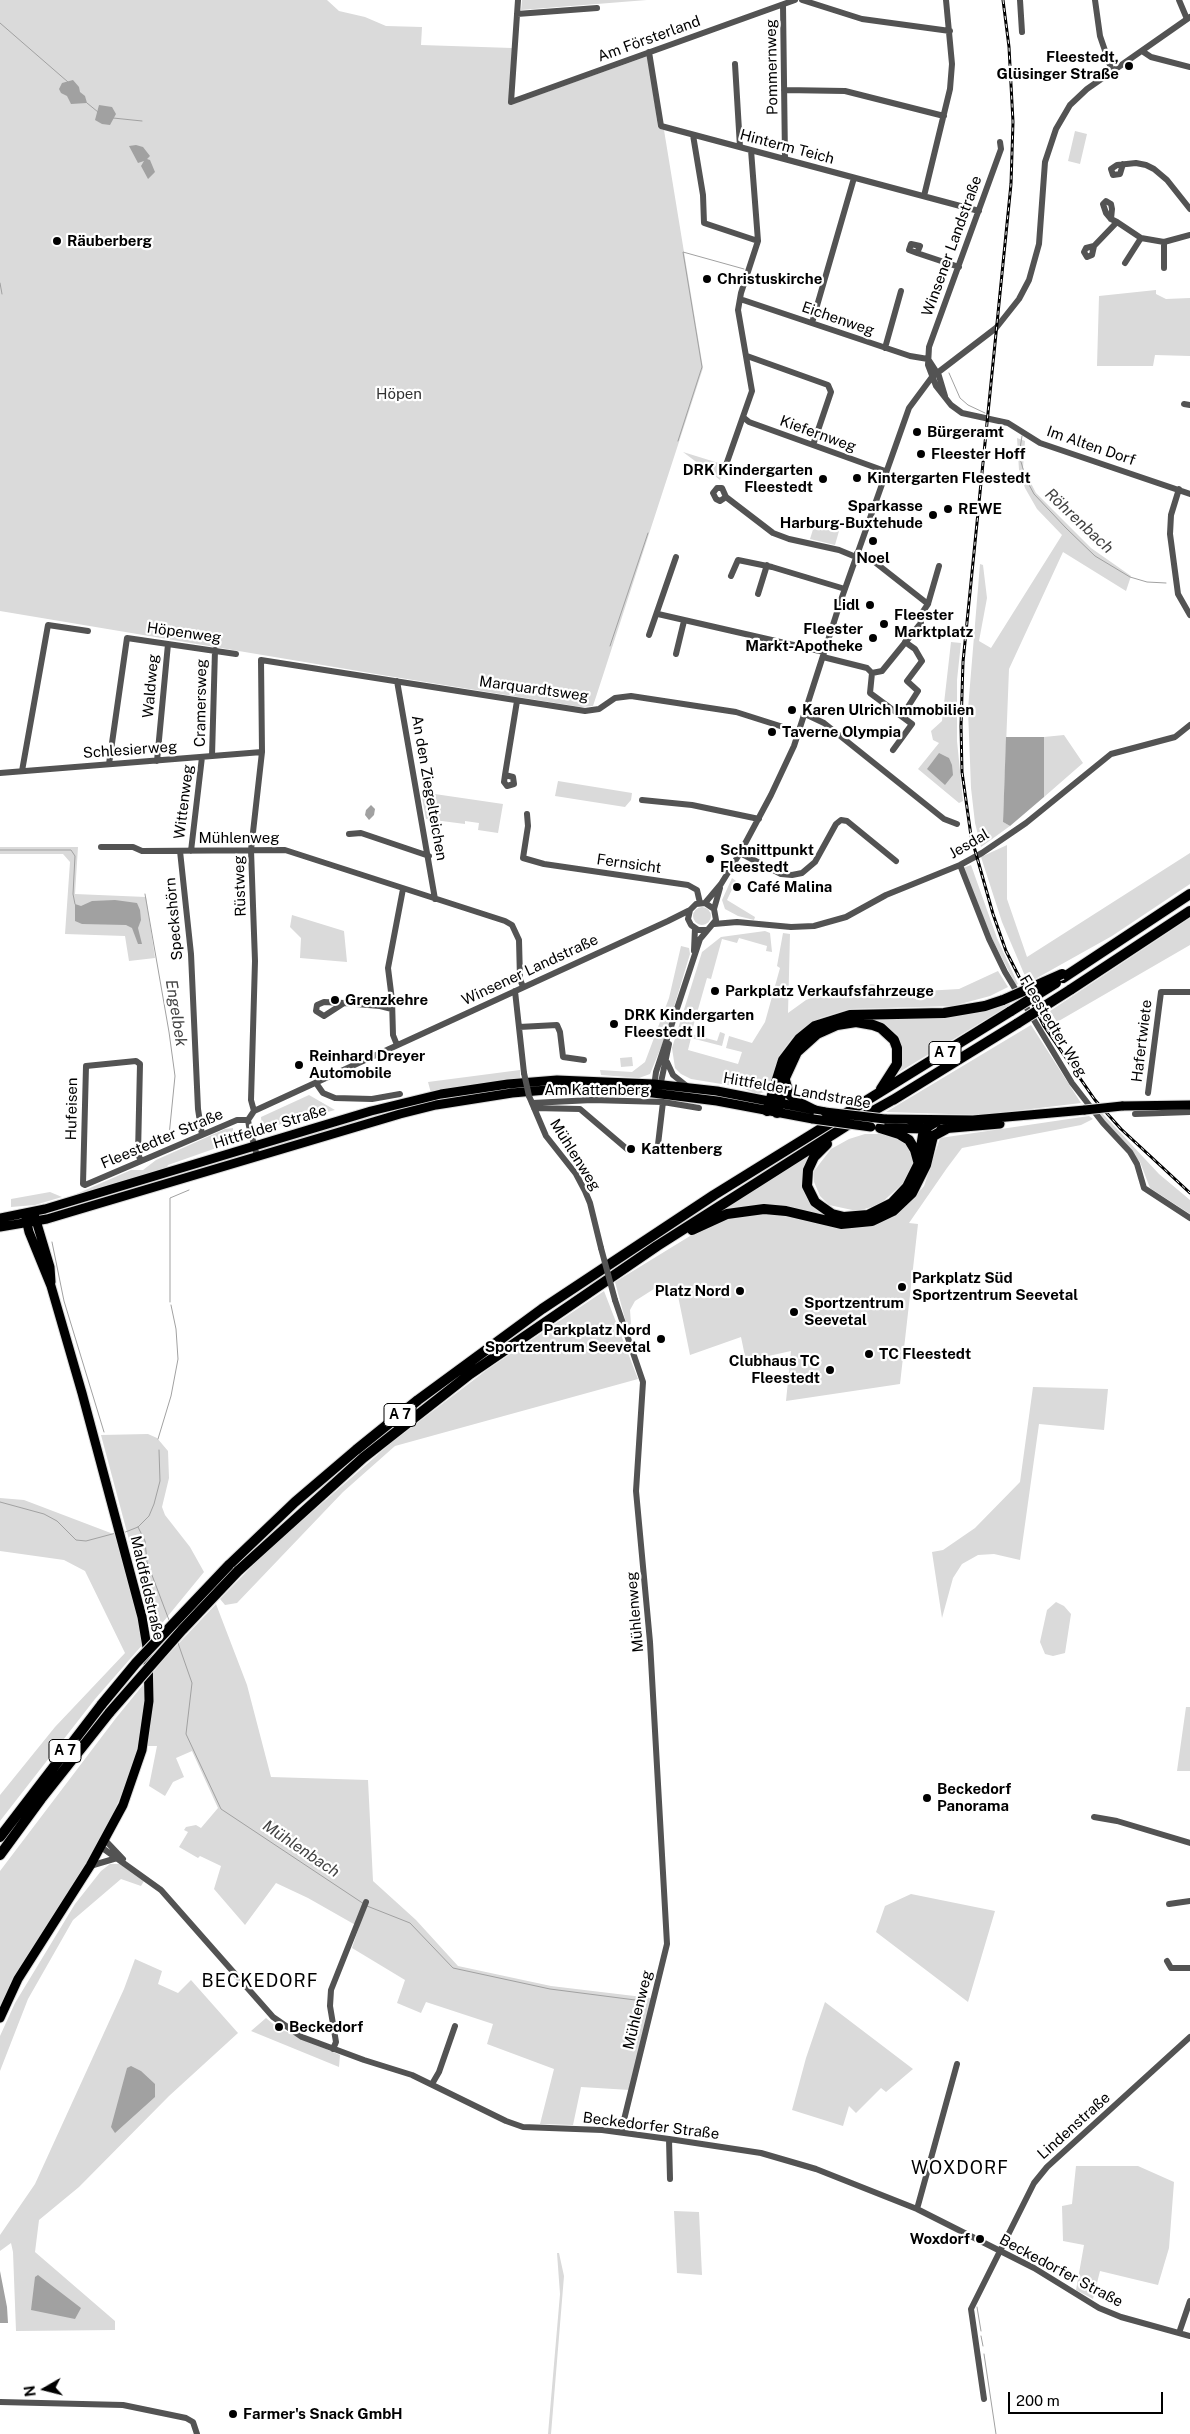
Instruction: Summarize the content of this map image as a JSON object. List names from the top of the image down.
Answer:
{
  "streets": {
    "highway": ["A 7"],
    "main road": ["Hittfelder Landstraße", "Hittfelder Straße", "Maldfeldstraße"],
    "street": [
      "Am Försterland",
      "Pommernweg",
      "Hinterm Teich",
      "Winsener Landstraße",
      "Eichenweg",
      "Kiefernweg",
      "Im Alten Dorf",
      "Höpenweg",
      "Waldweg",
      "Marquardtsweg",
      "Cramersweg",
      "Schlesierweg",
      "An den Ziegelteichen",
      "Wittenweg",
      "Mühlenweg",
      "Jesdal",
      "Fernsicht",
      "Rüstweg",
      "Speckshörn",
      "Fleestedter Weg",
      "Hafertwiete",
      "Am Kattenberg",
      "Hufeisen",
      "Fleestedter Straße",
      "Beckedorfer Straße",
      "Lindenstraße"
    ]
  },
  "crossings": [
    ["Am Försterland", "Pommernweg"],
    ["Am Försterland", "Hinterm Teich"],
    ["Pommernweg", "Hinterm Teich"],
    ["Hinterm Teich", "Winsener Landstraße"],
    ["Winsener Landstraße", "Eichenweg"],
    ["Winsener Landstraße", "Kiefernweg"],
    ["Winsener Landstraße", "Im Alten Dorf"],
    ["Winsener Landstraße", "Marquardtsweg"],
    ["Winsener Landstraße", "Mühlenweg"],
    ["Winsener Landstraße", "Jesdal"],
    ["Winsener Landstraße", "Fernsicht"],
    ["Höpenweg", "Waldweg"],
    ["Höpenweg", "Cramersweg"],
    ["Höpenweg", "Schlesierweg"],
    ["Waldweg", "Schlesierweg"],
    ["Marquardtsweg", "An den Ziegelteichen"],
    ["Marquardtsweg", "Rüstweg"],
    ["Cramersweg", "Schlesierweg"],
    ["Schlesierweg", "Wittenweg"],
    ["Schlesierweg", "Rüstweg"],
    ["An den Ziegelteichen", "Mühlenweg"],
    ["Wittenweg", "Mühlenweg"],
    ["Mühlenweg", "Rüstweg"],
    ["Mühlenweg", "Speckshörn"],
    ["Mühlenweg", "Am Kattenberg"],
    ["Mühlenweg", "Hittfelder Landstraße"],
    ["Mühlenweg", "Hittfelder Straße"],
    ["Mühlenweg", "Beckedorfer Straße"],
    ["Jesdal", "Fernsicht"],
    ["Jesdal", "Fleestedter Weg"],
    ["Speckshörn", "Fleestedter Straße"],
    ["Am Kattenberg", "Hittfelder Landstraße"],
    ["Am Kattenberg", "Hittfelder Straße"],
    ["Hittfelder Landstraße", "Hittfelder Straße"],
    ["Hufeisen", "Fleestedter Straße"],
    ["Hittfelder Straße", "Maldfeldstraße"],
    ["Maldfeldstraße", "Beckedorfer Straße"],
    ["Beckedorfer Straße", "Lindenstraße"]
  ],
  "districts": ["BECKEDORF", "WOXDORF"],
  "water": ["Röhrenbach", "Engelbek", "Mühlenbach"],
  "parks": ["Höpen"],
  "places": [
    "Fleestedt, Glüsinger Straße",
    "Räuberberg",
    "Christuskirche",
    "Bürgeramt",
    "Fleester Hoff",
    "Kintergarten Fleestedt",
    "DRK Kindergarten Fleestedt",
    "REWE",
    "Sparkasse Harburg-Buxtehude",
    "Noel",
    "Lidl",
    "Fleester Marktplatz",
    "Fleester Markt-Apotheke",
    "Karen Ulrich Immobilien",
    "Taverne Olympia",
    "Schnittpunkt Fleestedt",
    "Café Malina",
    "Parkplatz Verkaufsfahrzeuge",
    "Grenzkehre",
    "DRK Kindergarten Fleestedt II",
    "Reinhard Dreyer Automobile",
    "Kattenberg",
    "Parkplatz Süd Sportzentrum Seevetal",
    "Platz Nord",
    "Sportzentrum Seevetal",
    "Parkplatz Nord Sportzentrum Seevetal",
    "TC Fleestedt",
    "Clubhaus TC Fleestedt",
    "Beckedorf Panorama",
    "Beckedorf",
    "Woxdorf",
    "Farmer's Snack GmbH"
  ],
  "scale_bar": "200 m",
  "north": "left"
}
